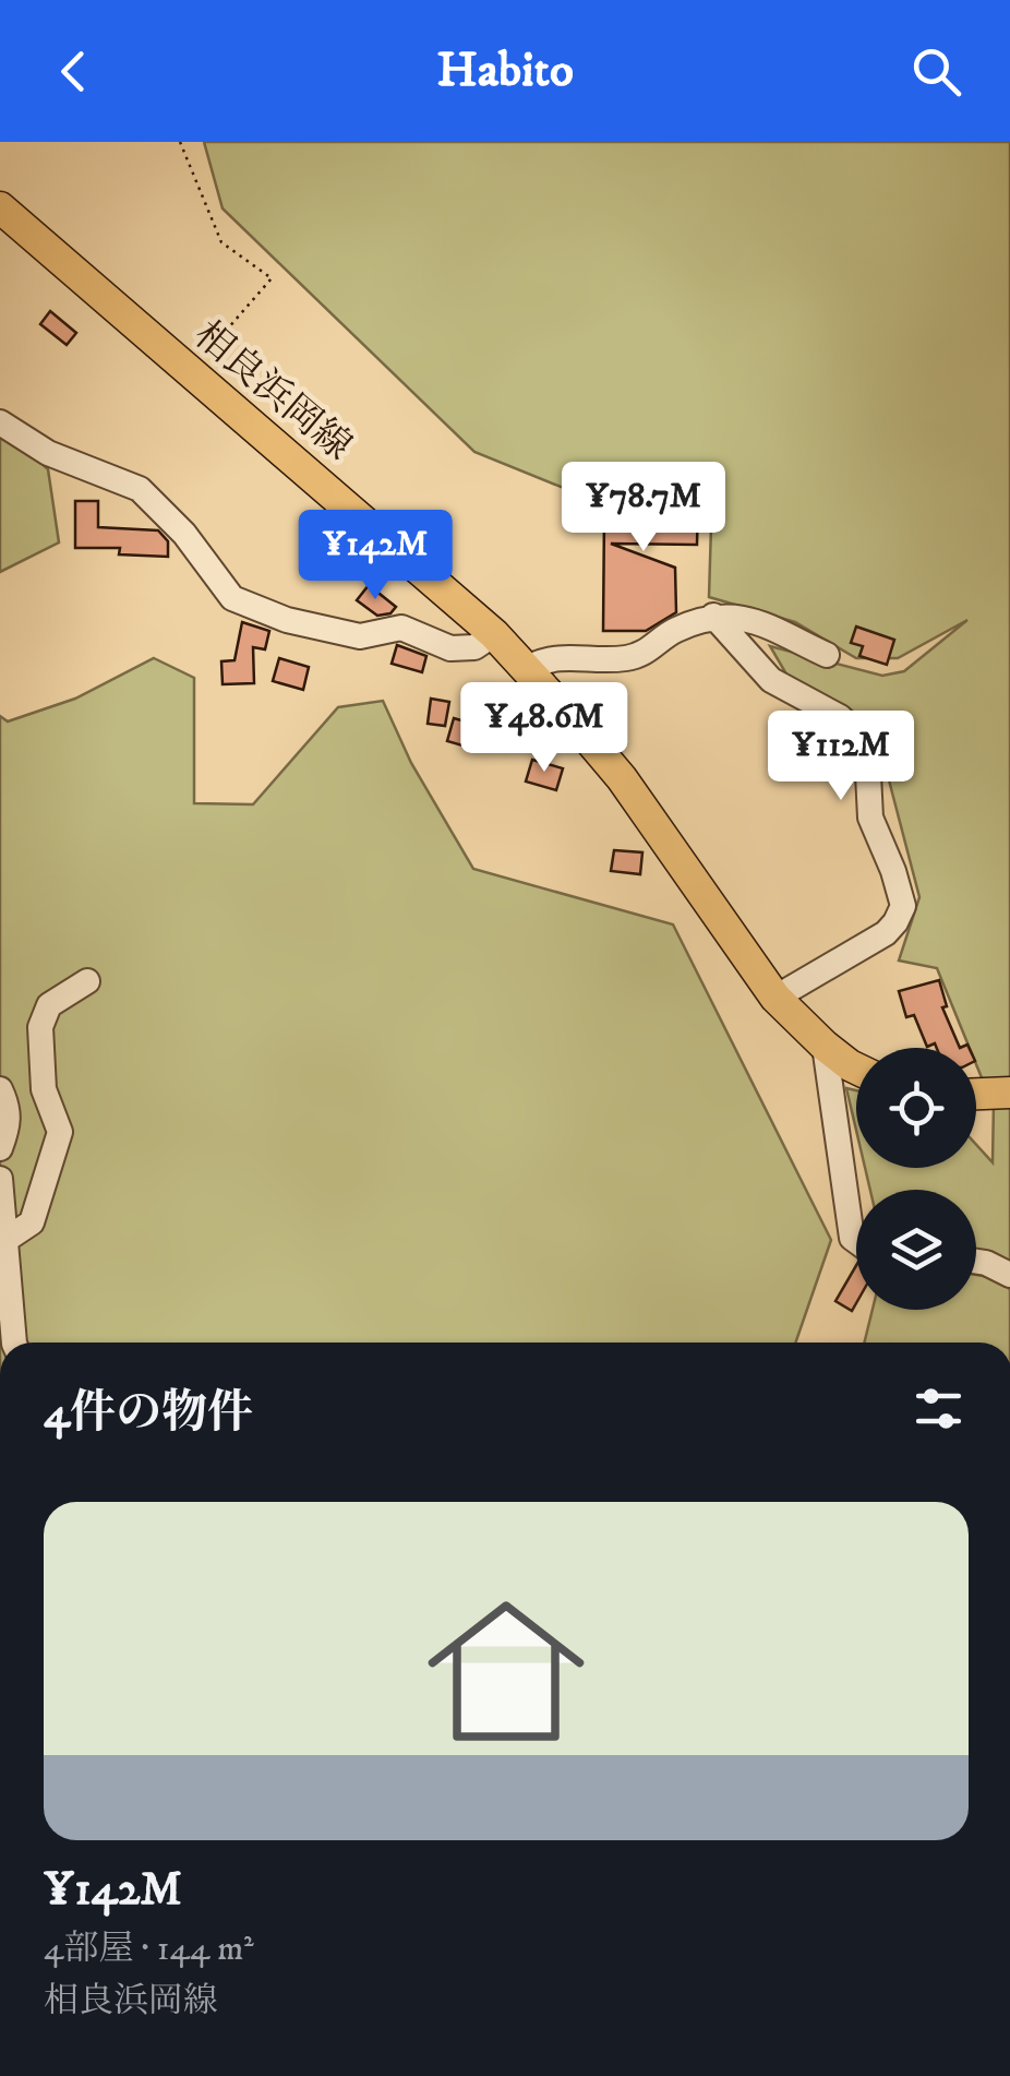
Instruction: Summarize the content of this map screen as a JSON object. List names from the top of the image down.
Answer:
{
  "streets": {
    "main road": ["相良浜岡線"]
  },
  "page": {
    "header": "Habito",
    "price": [
      "¥78.7M",
      "¥142M",
      "¥48.6M",
      "¥112M"
    ],
    "heading": "4件の物件",
    "list": [
      {
        "name": "¥142M",
        "note": "4部屋 · 144 m² · 相良浜岡線"
      }
    ]
  }
}
